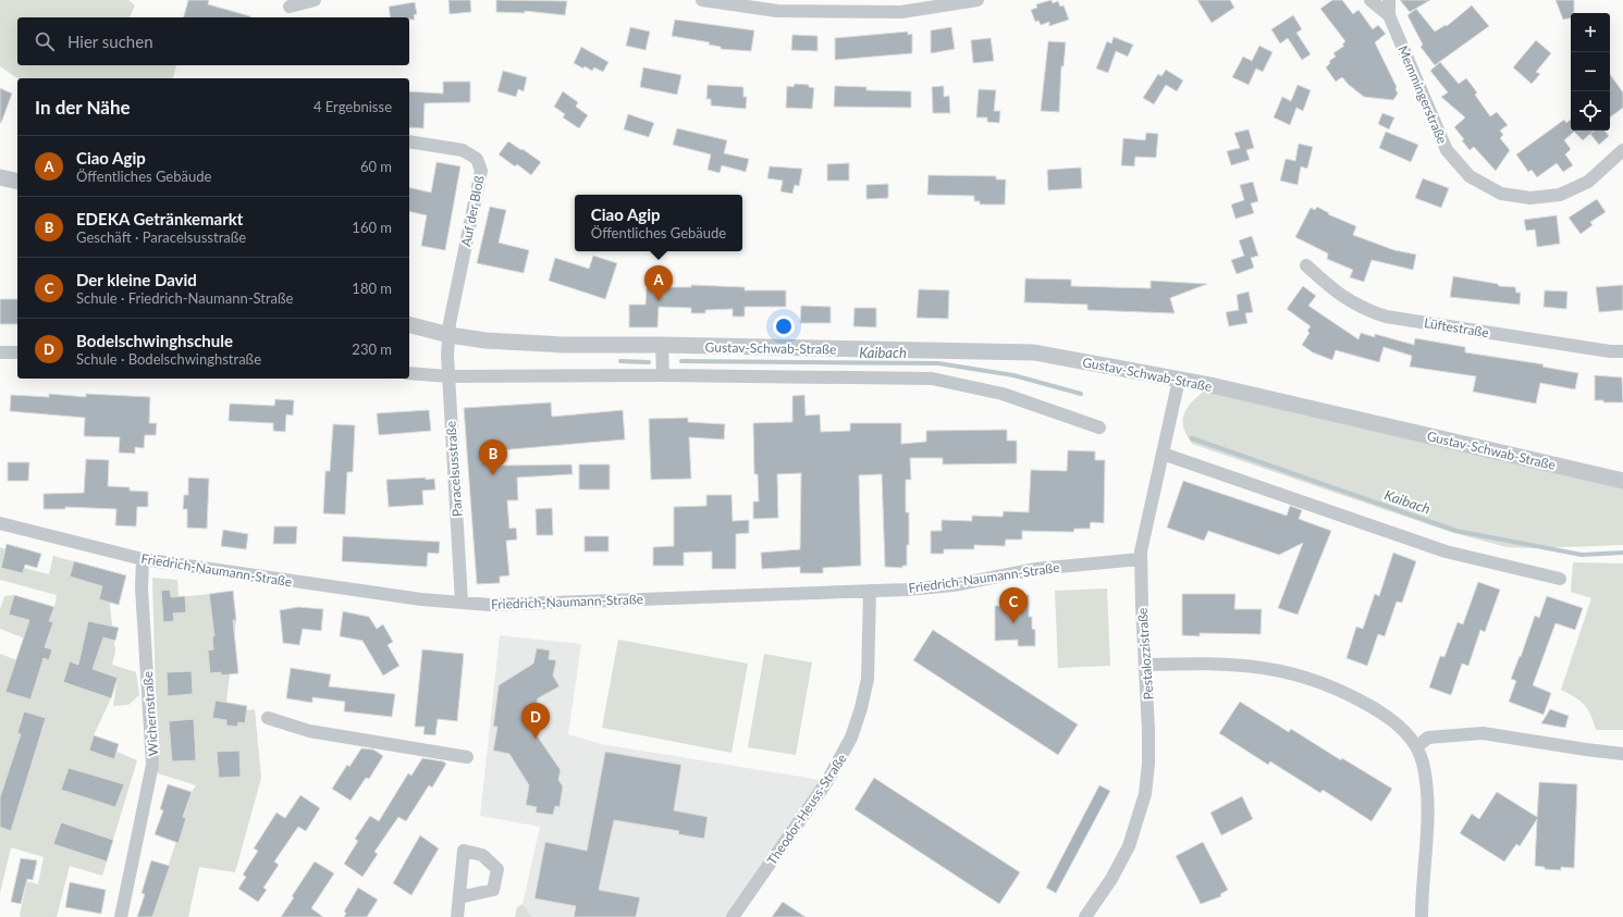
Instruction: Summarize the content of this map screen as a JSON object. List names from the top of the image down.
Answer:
{
  "streets": {
    "street": [
      "Memmingerstraße",
      "Auf der Bloß",
      "Lüftestraße",
      "Gustav-Schwab-Straße",
      "Paracelsusstraße",
      "Friedrich-Naumann-Straße",
      "Pestalozzistraße",
      "Wichernstraße",
      "Theodor-Heuss-Straße"
    ]
  },
  "crossings": [
    ["Auf der Bloß", "Gustav-Schwab-Straße"],
    ["Auf der Bloß", "Paracelsusstraße"],
    ["Gustav-Schwab-Straße", "Paracelsusstraße"],
    ["Gustav-Schwab-Straße", "Pestalozzistraße"],
    ["Paracelsusstraße", "Friedrich-Naumann-Straße"],
    ["Friedrich-Naumann-Straße", "Pestalozzistraße"],
    ["Friedrich-Naumann-Straße", "Wichernstraße"],
    ["Friedrich-Naumann-Straße", "Theodor-Heuss-Straße"]
  ],
  "water": ["Kaibach"],
  "page": {
    "map_buttons": ["+", "−"],
    "search": "Hier suchen",
    "heading": ["In der Nähe", "4 Ergebnisse"],
    "list": [
      {
        "mark": "A",
        "name": "Ciao Agip",
        "note": "Öffentliches Gebäude",
        "value": "60 m"
      },
      {
        "mark": "B",
        "name": "EDEKA Getränkemarkt",
        "note": "Geschäft · Paracelsusstraße",
        "value": "160 m"
      },
      {
        "mark": "C",
        "name": "Der kleine David",
        "note": "Schule · Friedrich-Naumann-Straße",
        "value": "180 m"
      },
      {
        "mark": "D",
        "name": "Bodelschwinghschule",
        "note": "Schule · Bodelschwinghstraße",
        "value": "230 m"
      }
    ],
    "popup": ["Ciao Agip", "Öffentliches Gebäude"],
    "pins": [
      "A",
      "B",
      "C",
      "D"
    ]
  }
}
